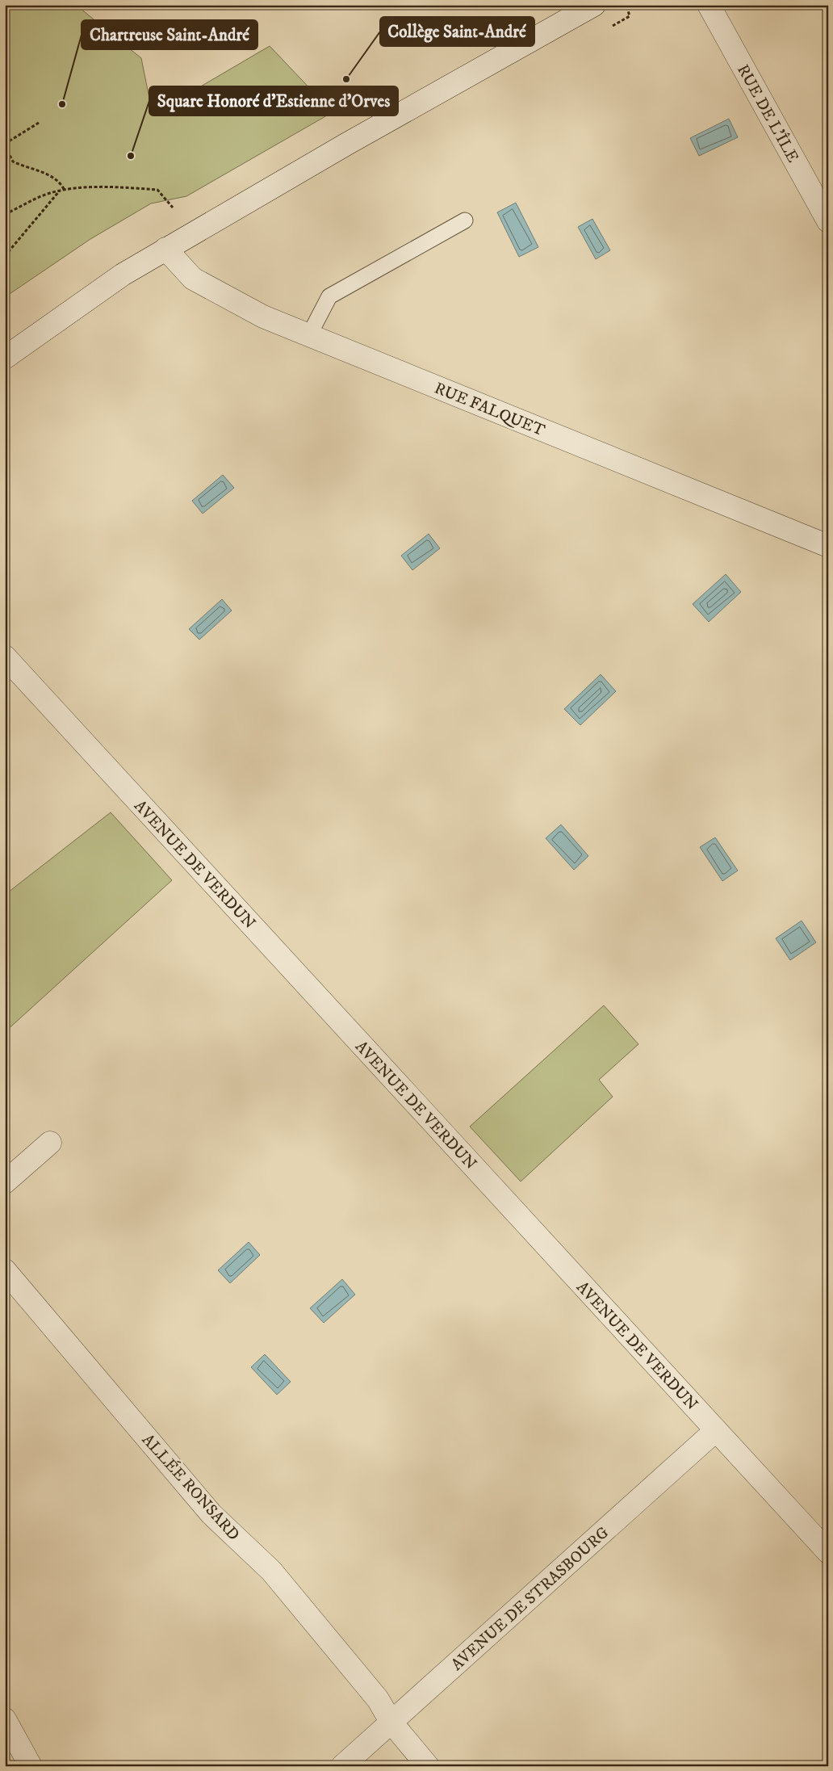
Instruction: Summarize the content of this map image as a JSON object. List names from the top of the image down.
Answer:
{
  "streets": {
    "street": [
      "RUE DE L'ÎLE",
      "RUE FALQUET",
      "AVENUE DE VERDUN",
      "ALLÉE RONSARD",
      "AVENUE DE STRASBOURG"
    ]
  },
  "crossings": [
    ["AVENUE DE VERDUN", "AVENUE DE STRASBOURG"],
    ["ALLÉE RONSARD", "AVENUE DE STRASBOURG"]
  ],
  "places": ["Collège Saint-André", "Chartreuse Saint-André", "Square Honoré d'Estienne d'Orves"]
}
